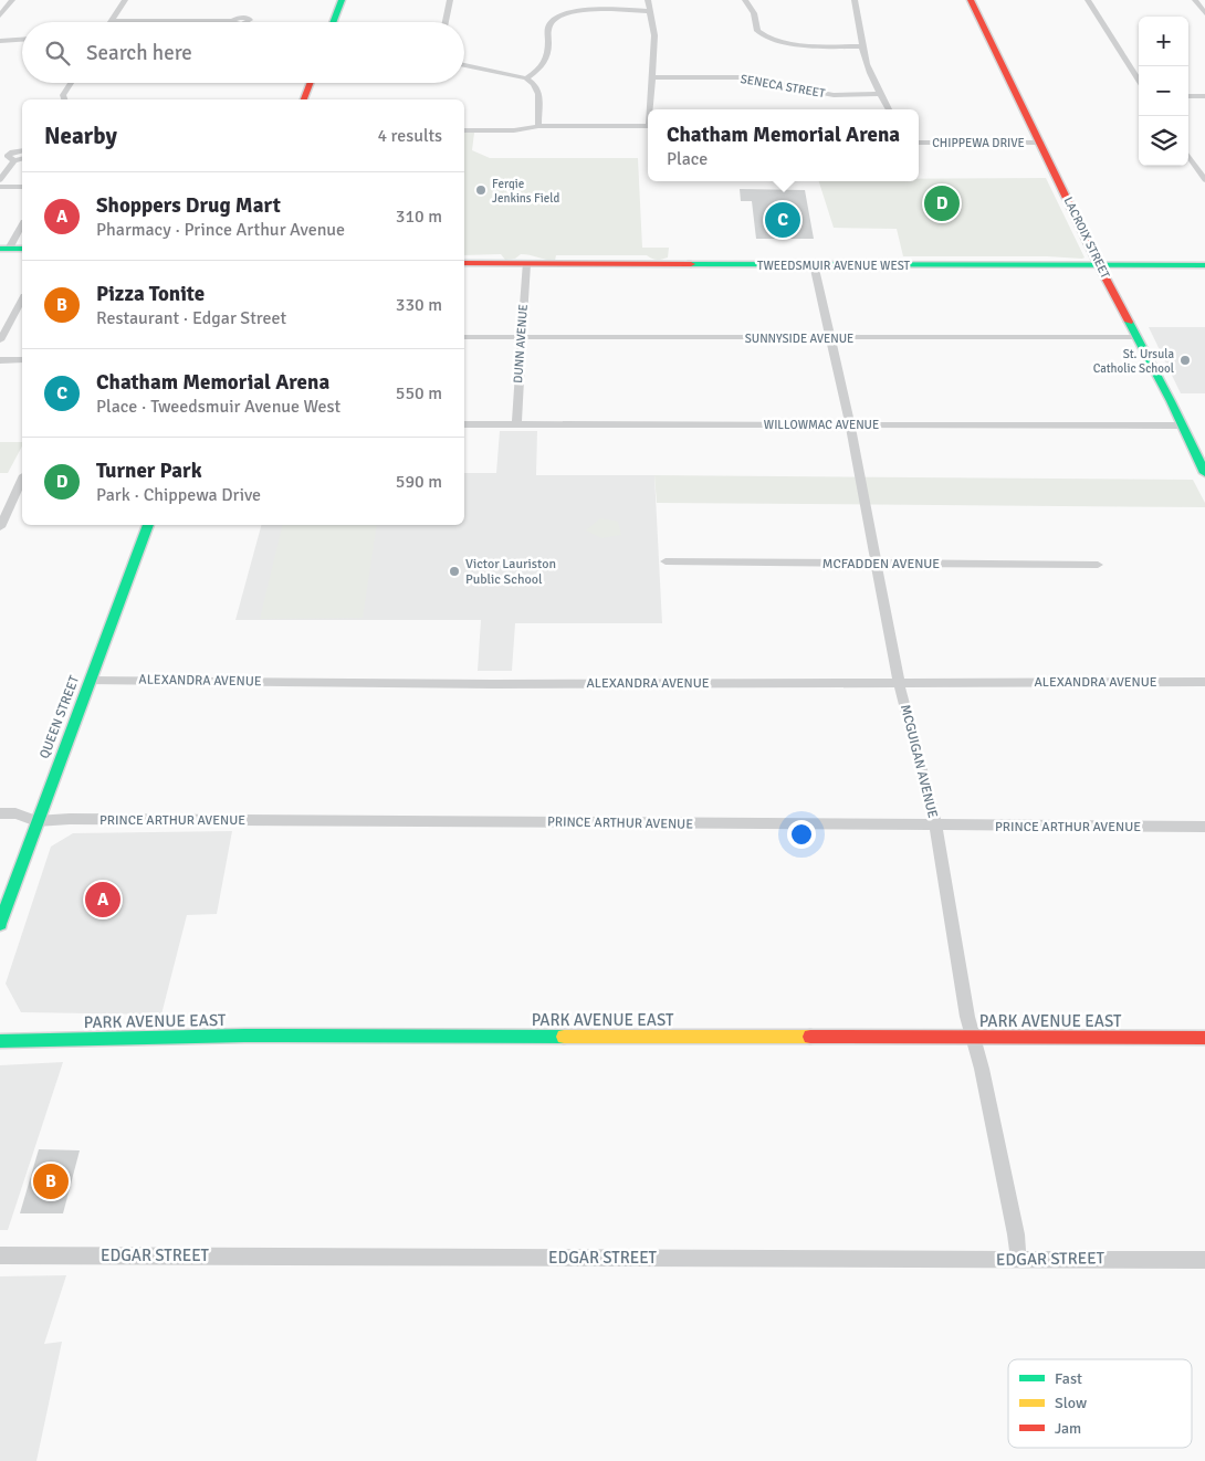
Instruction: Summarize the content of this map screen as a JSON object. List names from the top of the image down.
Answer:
{
  "streets": {
    "street": [
      "SENECA STREET",
      "CHIPPEWA DRIVE",
      "LACROIX STREET",
      "TWEEDSMUIR AVENUE WEST",
      "SUNNYSIDE AVENUE",
      "DUNN AVENUE",
      "WILLOWMAC AVENUE",
      "MCFADDEN AVENUE",
      "ALEXANDRA AVENUE",
      "QUEEN STREET",
      "MCGUIGAN AVENUE",
      "PRINCE ARTHUR AVENUE",
      "PARK AVENUE EAST",
      "EDGAR STREET"
    ]
  },
  "crossings": [
    ["CHIPPEWA DRIVE", "LACROIX STREET"],
    ["LACROIX STREET", "TWEEDSMUIR AVENUE WEST"],
    ["LACROIX STREET", "SUNNYSIDE AVENUE"],
    ["LACROIX STREET", "WILLOWMAC AVENUE"],
    ["TWEEDSMUIR AVENUE WEST", "DUNN AVENUE"],
    ["TWEEDSMUIR AVENUE WEST", "MCGUIGAN AVENUE"],
    ["SUNNYSIDE AVENUE", "DUNN AVENUE"],
    ["SUNNYSIDE AVENUE", "MCGUIGAN AVENUE"],
    ["DUNN AVENUE", "WILLOWMAC AVENUE"],
    ["WILLOWMAC AVENUE", "MCGUIGAN AVENUE"],
    ["MCFADDEN AVENUE", "MCGUIGAN AVENUE"],
    ["ALEXANDRA AVENUE", "QUEEN STREET"],
    ["ALEXANDRA AVENUE", "MCGUIGAN AVENUE"],
    ["QUEEN STREET", "PRINCE ARTHUR AVENUE"],
    ["MCGUIGAN AVENUE", "PRINCE ARTHUR AVENUE"],
    ["MCGUIGAN AVENUE", "PARK AVENUE EAST"],
    ["MCGUIGAN AVENUE", "EDGAR STREET"]
  ],
  "places": ["Fergie Jenkins Field", "St. Ursula Catholic School", "Victor Lauriston Public School"],
  "legend": ["Fast", "Slow", "Jam"],
  "page": {
    "map_buttons": ["+", "−"],
    "search": "Search here",
    "heading": ["Nearby", "4 results"],
    "popup": ["Chatham Memorial Arena", "Place"],
    "list": [
      {
        "mark": "A",
        "name": "Shoppers Drug Mart",
        "note": "Pharmacy · Prince Arthur Avenue",
        "value": "310 m"
      },
      {
        "mark": "B",
        "name": "Pizza Tonite",
        "note": "Restaurant · Edgar Street",
        "value": "330 m"
      },
      {
        "mark": "C",
        "name": "Chatham Memorial Arena",
        "note": "Place · Tweedsmuir Avenue West",
        "value": "550 m"
      },
      {
        "mark": "D",
        "name": "Turner Park",
        "note": "Park · Chippewa Drive",
        "value": "590 m"
      }
    ],
    "pins": [
      "D",
      "C",
      "A",
      "B"
    ]
  }
}
